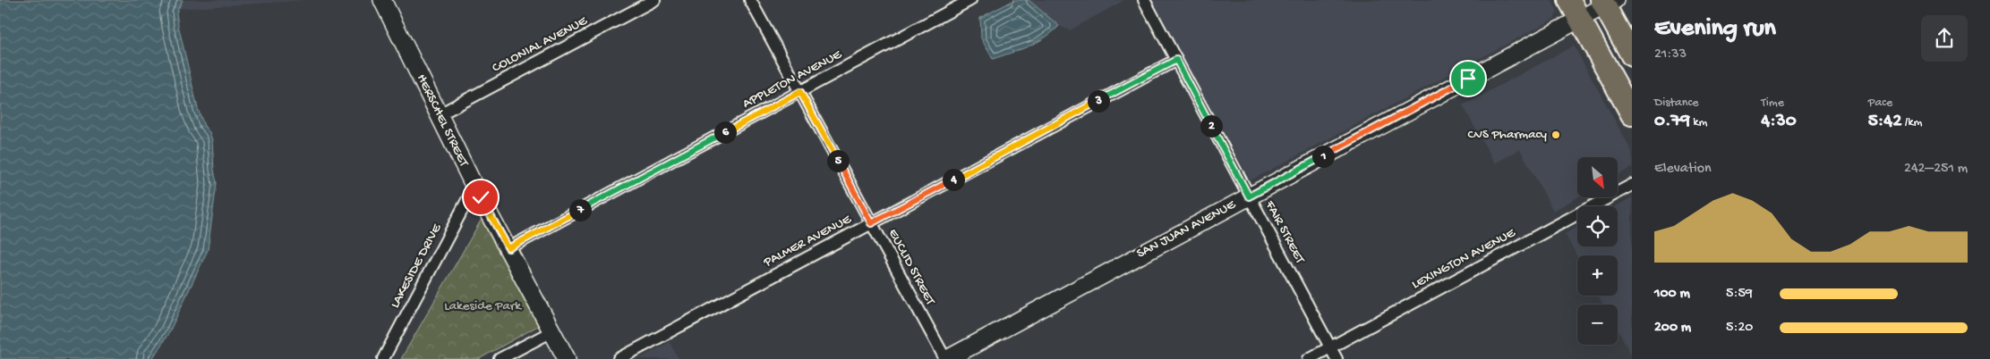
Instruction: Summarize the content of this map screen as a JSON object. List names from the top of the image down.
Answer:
{
  "streets": {
    "main road": ["HERSCHEL STREET", "SAN JUAN AVENUE"],
    "street": [
      "COLONIAL AVENUE",
      "APPLETON AVENUE",
      "FAIR STREET",
      "PALMER AVENUE",
      "LEXINGTON AVENUE",
      "LAKESIDE DRIVE",
      "EUCLID STREET"
    ]
  },
  "crossings": [
    ["COLONIAL AVENUE", "HERSCHEL STREET"],
    ["APPLETON AVENUE", "HERSCHEL STREET"],
    ["APPLETON AVENUE", "EUCLID STREET"],
    ["HERSCHEL STREET", "LAKESIDE DRIVE"],
    ["SAN JUAN AVENUE", "FAIR STREET"],
    ["SAN JUAN AVENUE", "EUCLID STREET"],
    ["FAIR STREET", "PALMER AVENUE"],
    ["FAIR STREET", "LEXINGTON AVENUE"],
    ["PALMER AVENUE", "EUCLID STREET"]
  ],
  "parks": ["Lakeside Park"],
  "places": ["CVS Pharmacy"],
  "north": "bottom right",
  "page": {
    "heading": ["Evening run", "21:33"],
    "stats": [
      ["Distance", "0.79 km"],
      ["Time", "4:30"],
      ["Pace", "5:42 /km"]
    ],
    "pins": [
      "3",
      "2",
      "6",
      "1",
      "5",
      "4",
      "7"
    ],
    "chart": ["Elevation", "242–251 m"],
    "map_buttons": ["+", "−"],
    "list": [
      {
        "name": "100 m",
        "note": "5:59"
      },
      {
        "name": "200 m",
        "note": "5:20"
      }
    ]
  }
}
